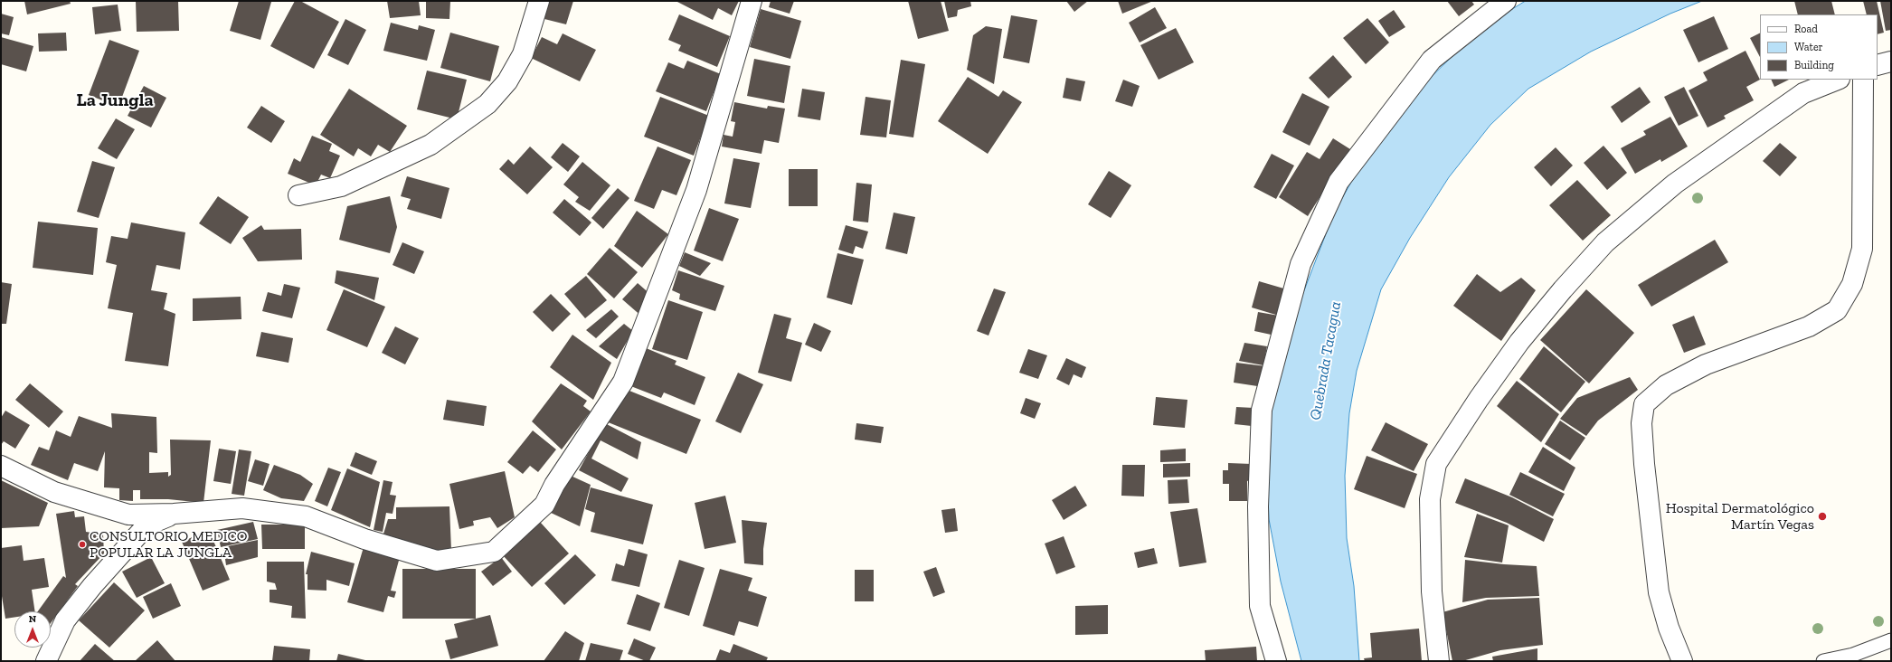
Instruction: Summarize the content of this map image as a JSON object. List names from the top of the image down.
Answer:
{
  "districts": ["La Jungla"],
  "water": ["Quebrada Tacagua"],
  "places": ["Hospital Dermatológico Martín Vegas", "CONSULTORIO MEDICO POPULAR LA JUNGLA"],
  "legend": ["Road", "Water", "Building"],
  "north": "top"
}
